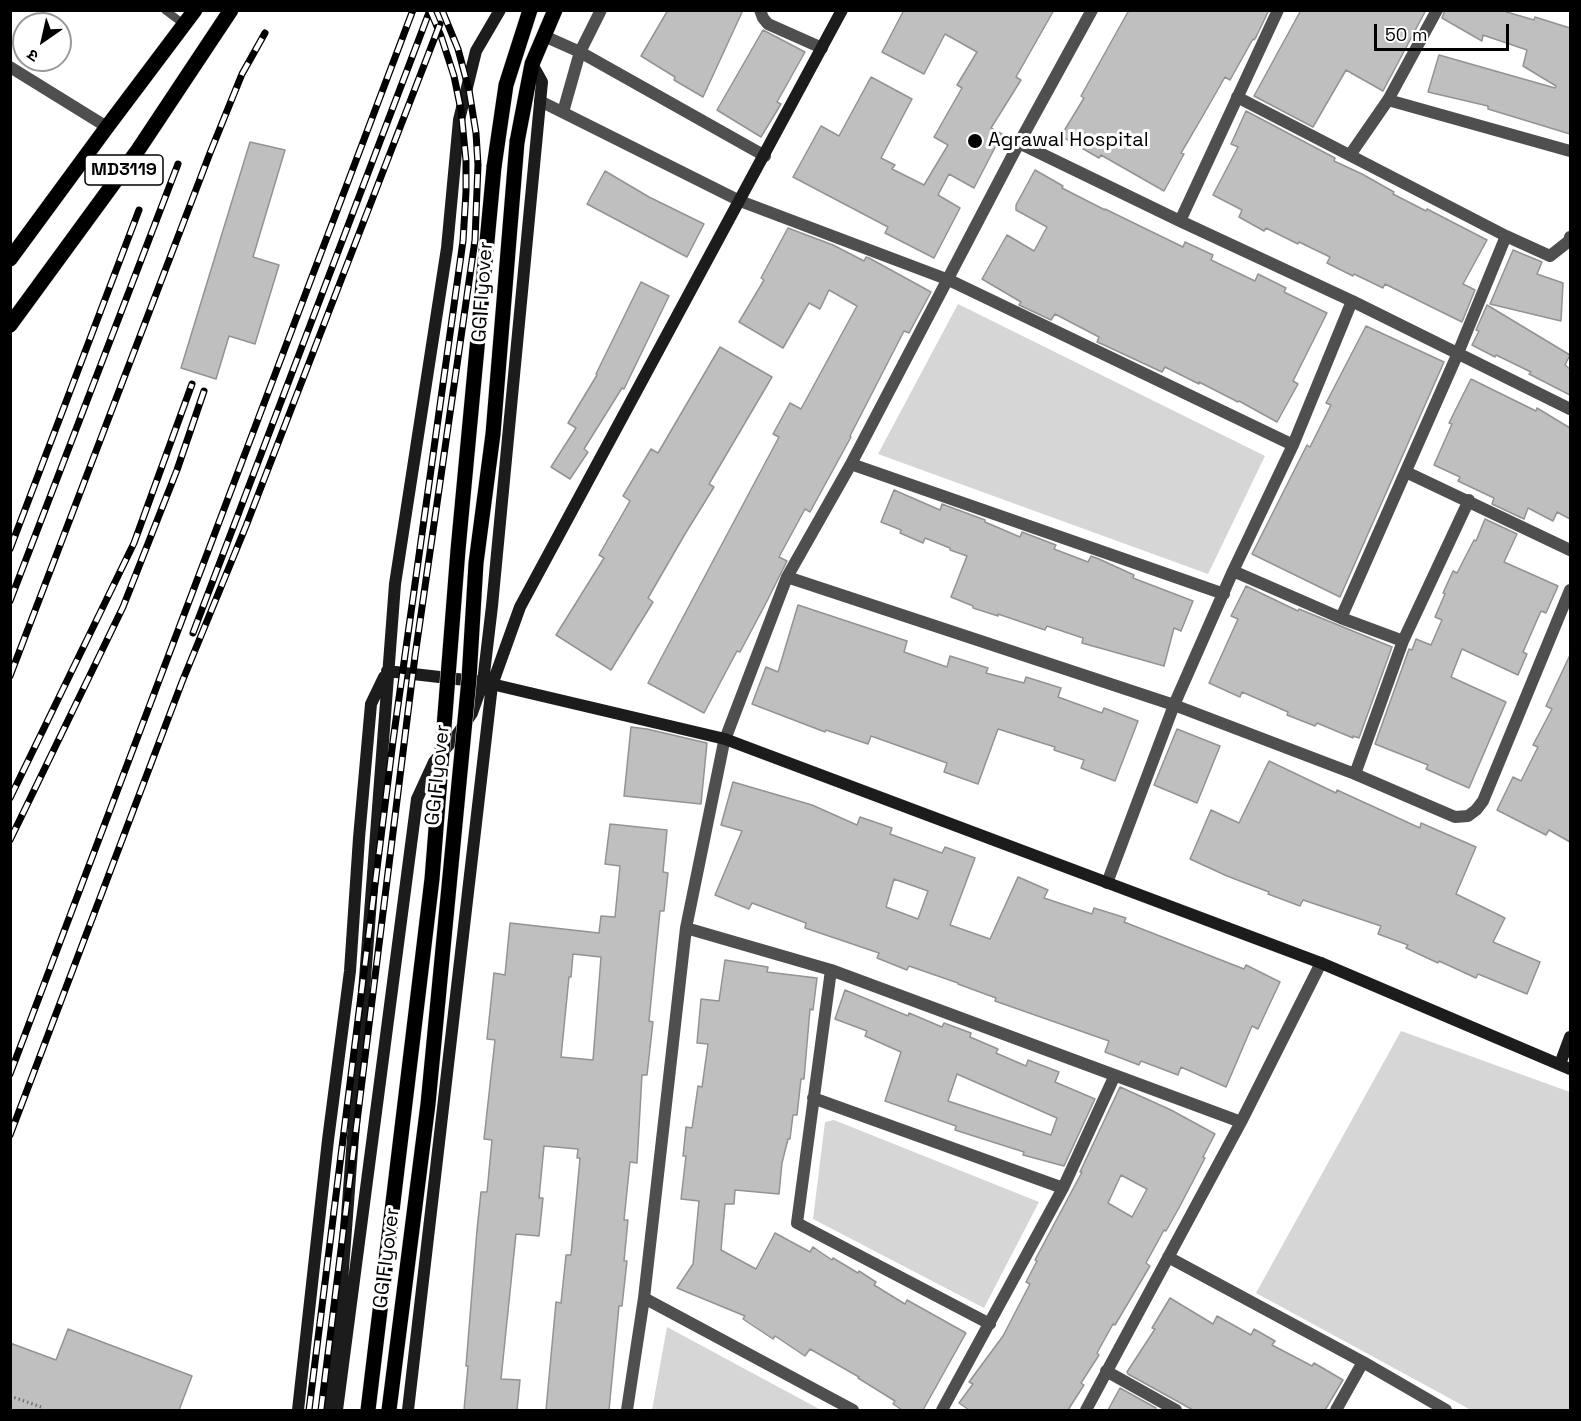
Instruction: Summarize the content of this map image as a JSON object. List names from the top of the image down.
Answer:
{
  "streets": {
    "main road": ["MD3119", "GG Flyover"]
  },
  "places": ["Agrawal Hospital"],
  "scale_bar": "50 m",
  "north": "bottom left"
}
